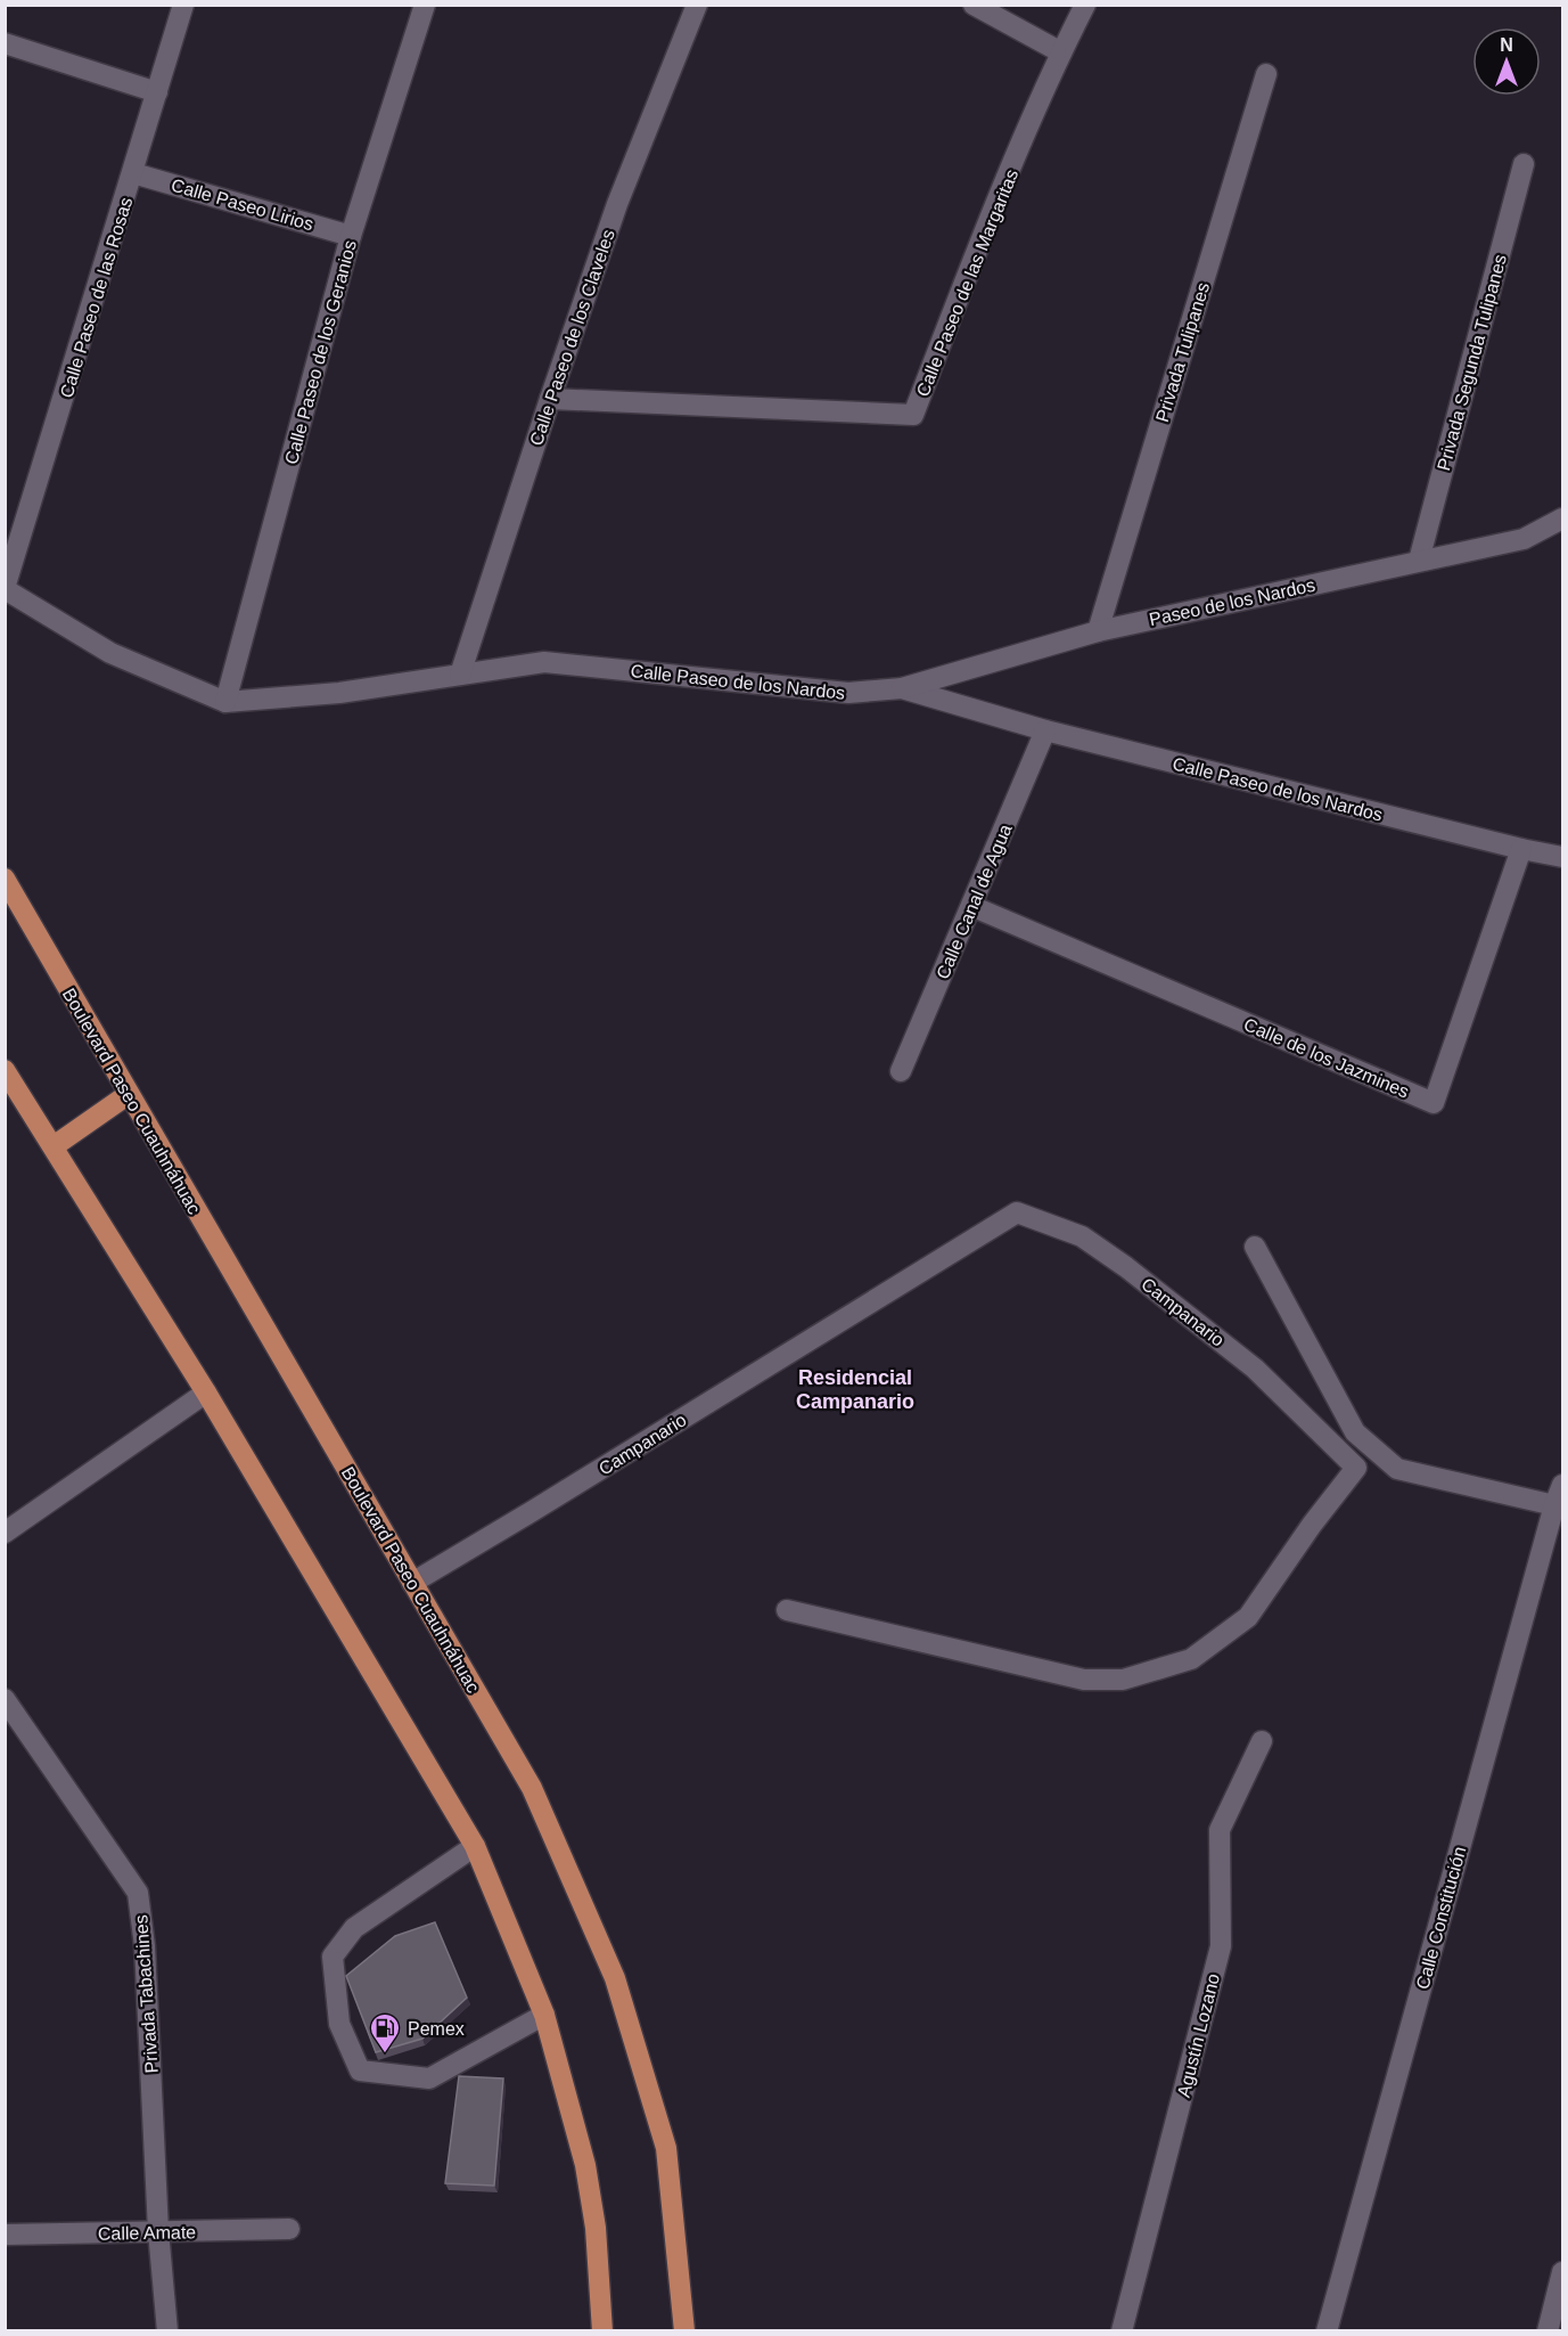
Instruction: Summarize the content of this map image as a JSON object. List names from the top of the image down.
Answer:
{
  "streets": {
    "main road": ["Boulevard Paseo Cuauhnáhuac"],
    "street": [
      "Calle Paseo Lirios",
      "Calle Paseo de las Margaritas",
      "Calle Paseo de las Rosas",
      "Calle Paseo de los Claveles",
      "Calle Paseo de los Geranios",
      "Privada Tulipanes",
      "Privada Segunda Tulipanes",
      "Paseo de los Nardos",
      "Calle Paseo de los Nardos",
      "Calle Canal de Agua",
      "Calle de los Jazmines",
      "Campanario",
      "Calle Constitución",
      "Privada Tabachines",
      "Agustín Lozano",
      "Calle Amate"
    ]
  },
  "crossings": [
    ["Calle Paseo Lirios", "Calle Paseo de las Rosas"],
    ["Calle Paseo Lirios", "Calle Paseo de los Geranios"],
    ["Calle Paseo de las Margaritas", "Calle Paseo de los Claveles"],
    ["Calle Paseo de las Rosas", "Calle Paseo de los Nardos"],
    ["Calle Paseo de los Claveles", "Calle Paseo de los Nardos"],
    ["Calle Paseo de los Geranios", "Calle Paseo de los Nardos"],
    ["Privada Tulipanes", "Paseo de los Nardos"],
    ["Privada Segunda Tulipanes", "Paseo de los Nardos"],
    ["Paseo de los Nardos", "Calle Paseo de los Nardos"],
    ["Calle Paseo de los Nardos", "Calle Canal de Agua"],
    ["Calle Paseo de los Nardos", "Calle de los Jazmines"],
    ["Calle Canal de Agua", "Calle de los Jazmines"],
    ["Boulevard Paseo Cuauhnáhuac", "Campanario"],
    ["Privada Tabachines", "Calle Amate"]
  ],
  "districts": ["Residencial Campanario"],
  "places": {
    "fuel station": ["Pemex"]
  },
  "north": "top"
}
